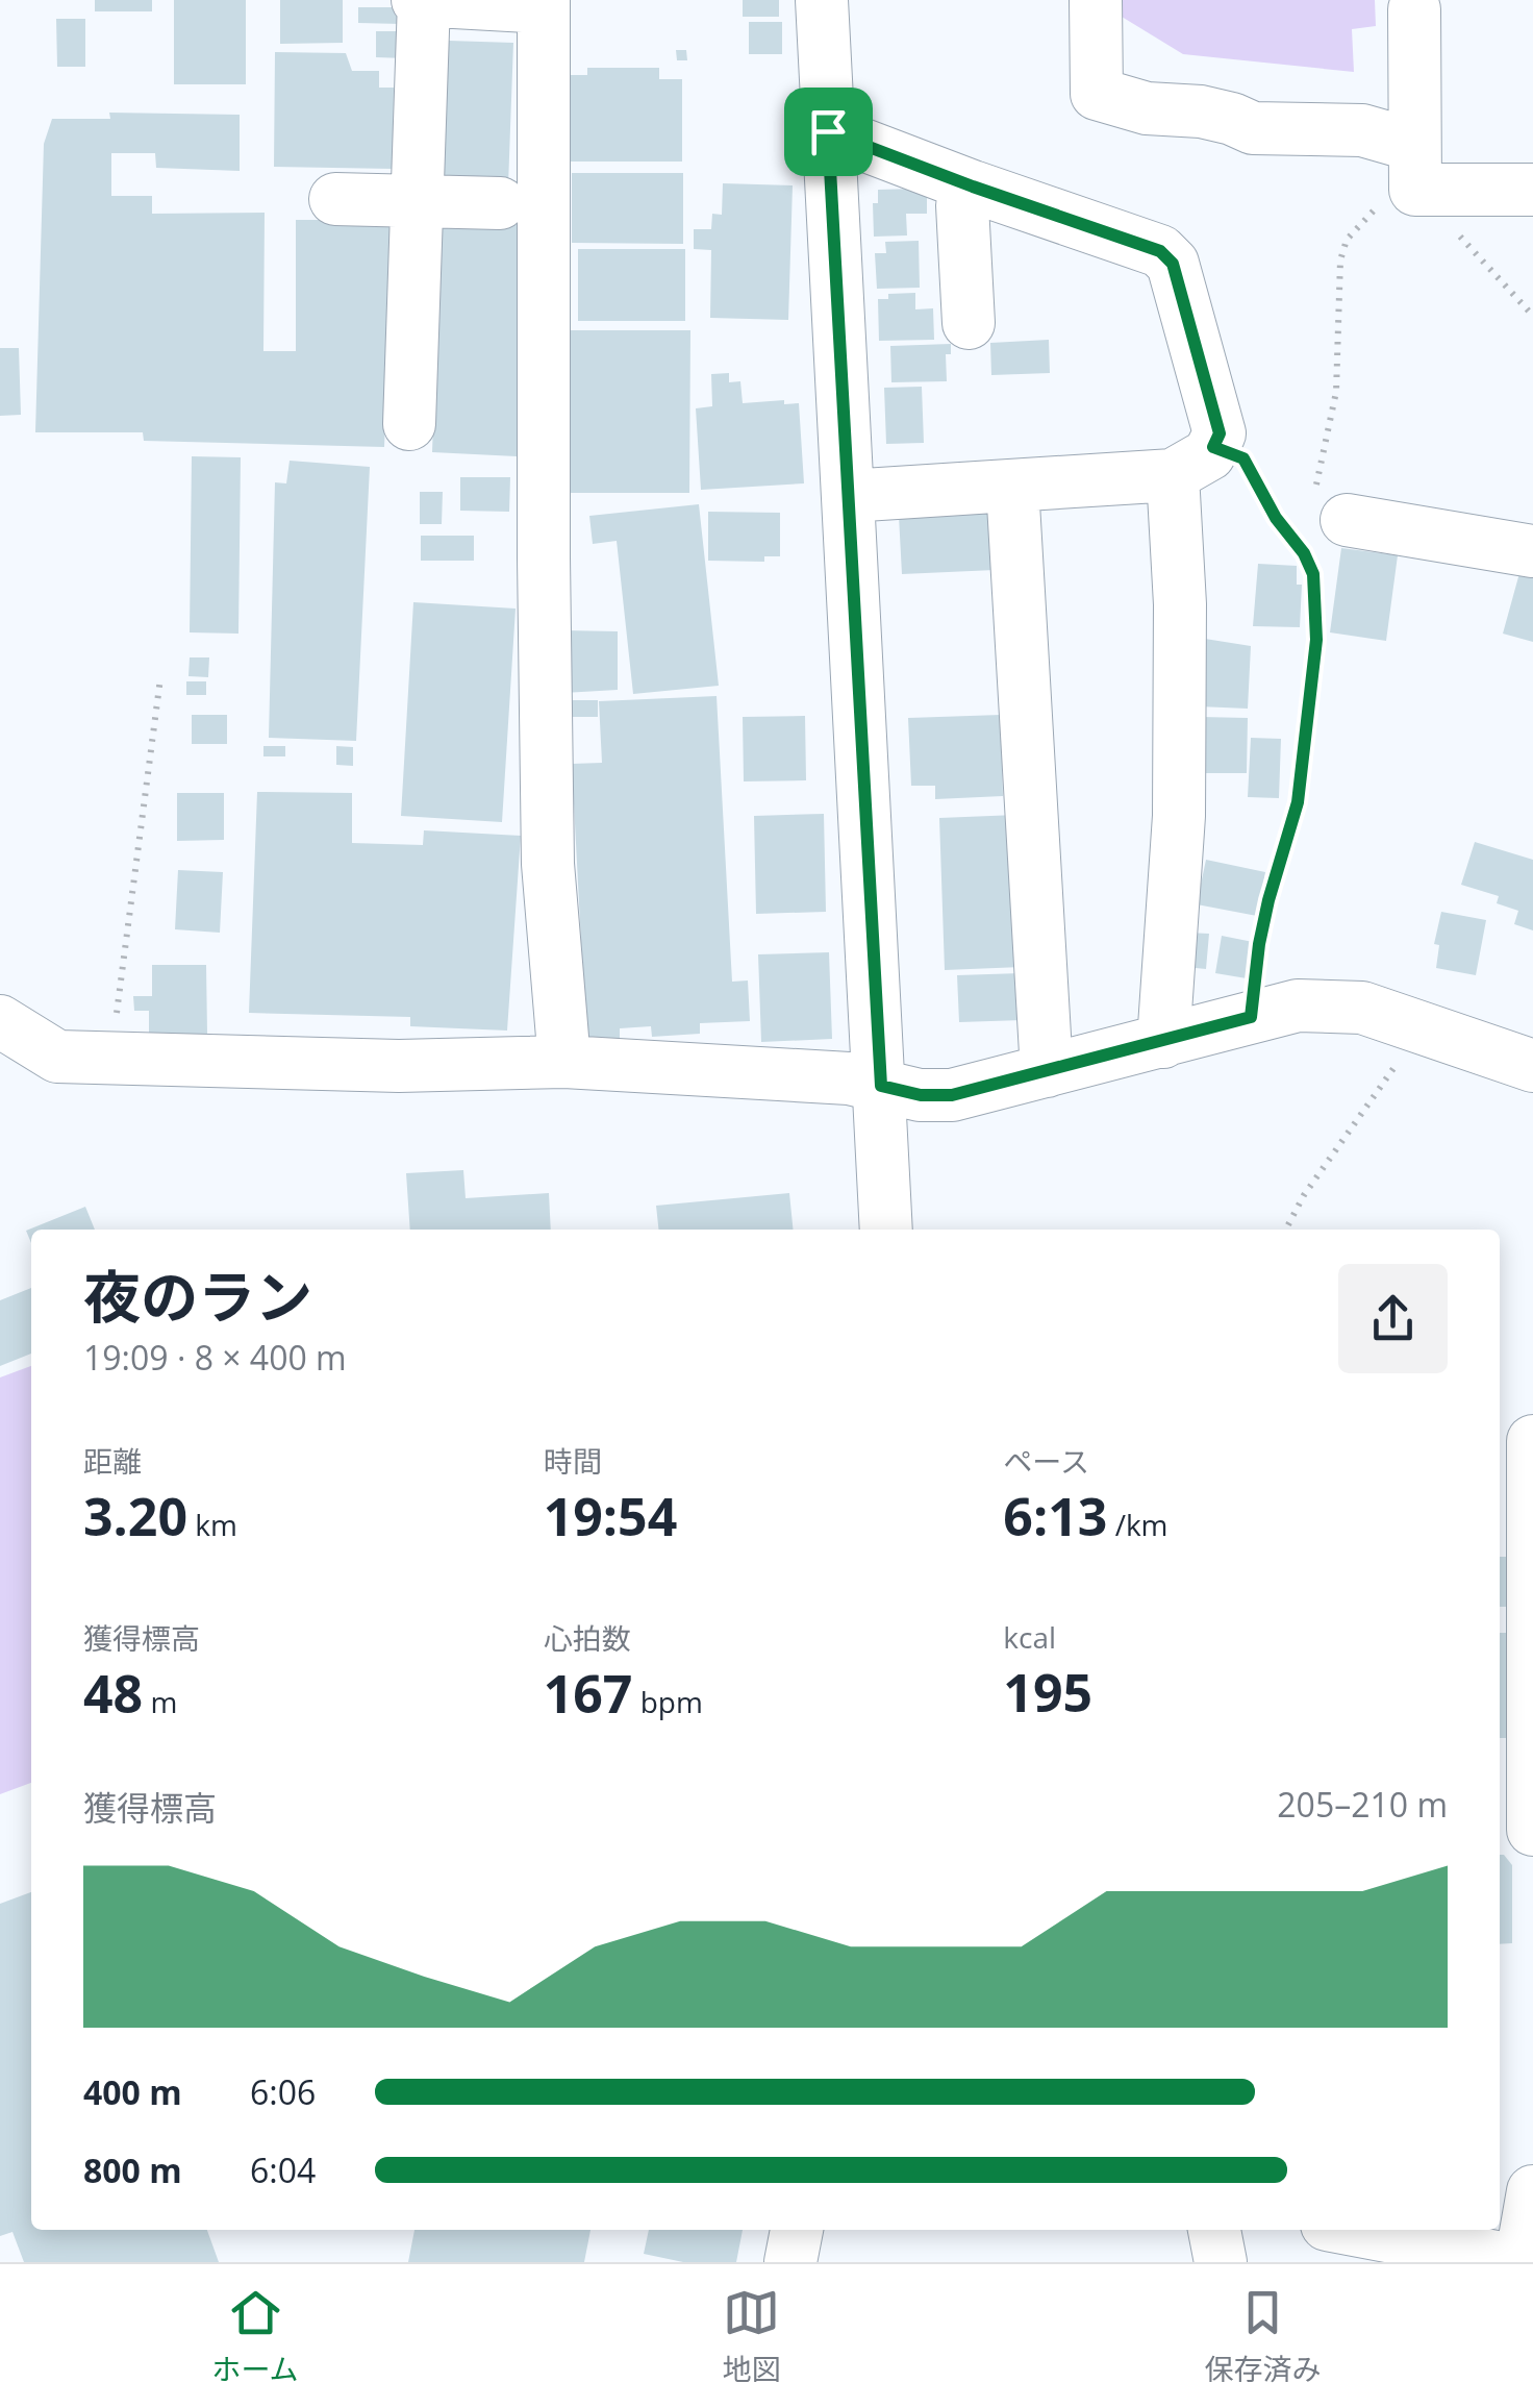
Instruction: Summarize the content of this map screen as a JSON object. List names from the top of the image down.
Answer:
{
  "page": {
    "heading": ["夜のラン", "19:09 · 8 × 400 m"],
    "stats": [
      ["距離", "3.20 km"],
      ["時間", "19:54"],
      ["ペース", "6:13 /km"],
      ["獲得標高", "48 m"],
      ["心拍数", "167 bpm"],
      ["kcal", "195"]
    ],
    "chart": ["獲得標高", "205–210 m"],
    "list": [
      {
        "name": "400 m",
        "note": "6:06"
      },
      {
        "name": "800 m",
        "note": "6:04"
      }
    ],
    "tabs": ["ホーム", "地図", "保存済み"]
  }
}
